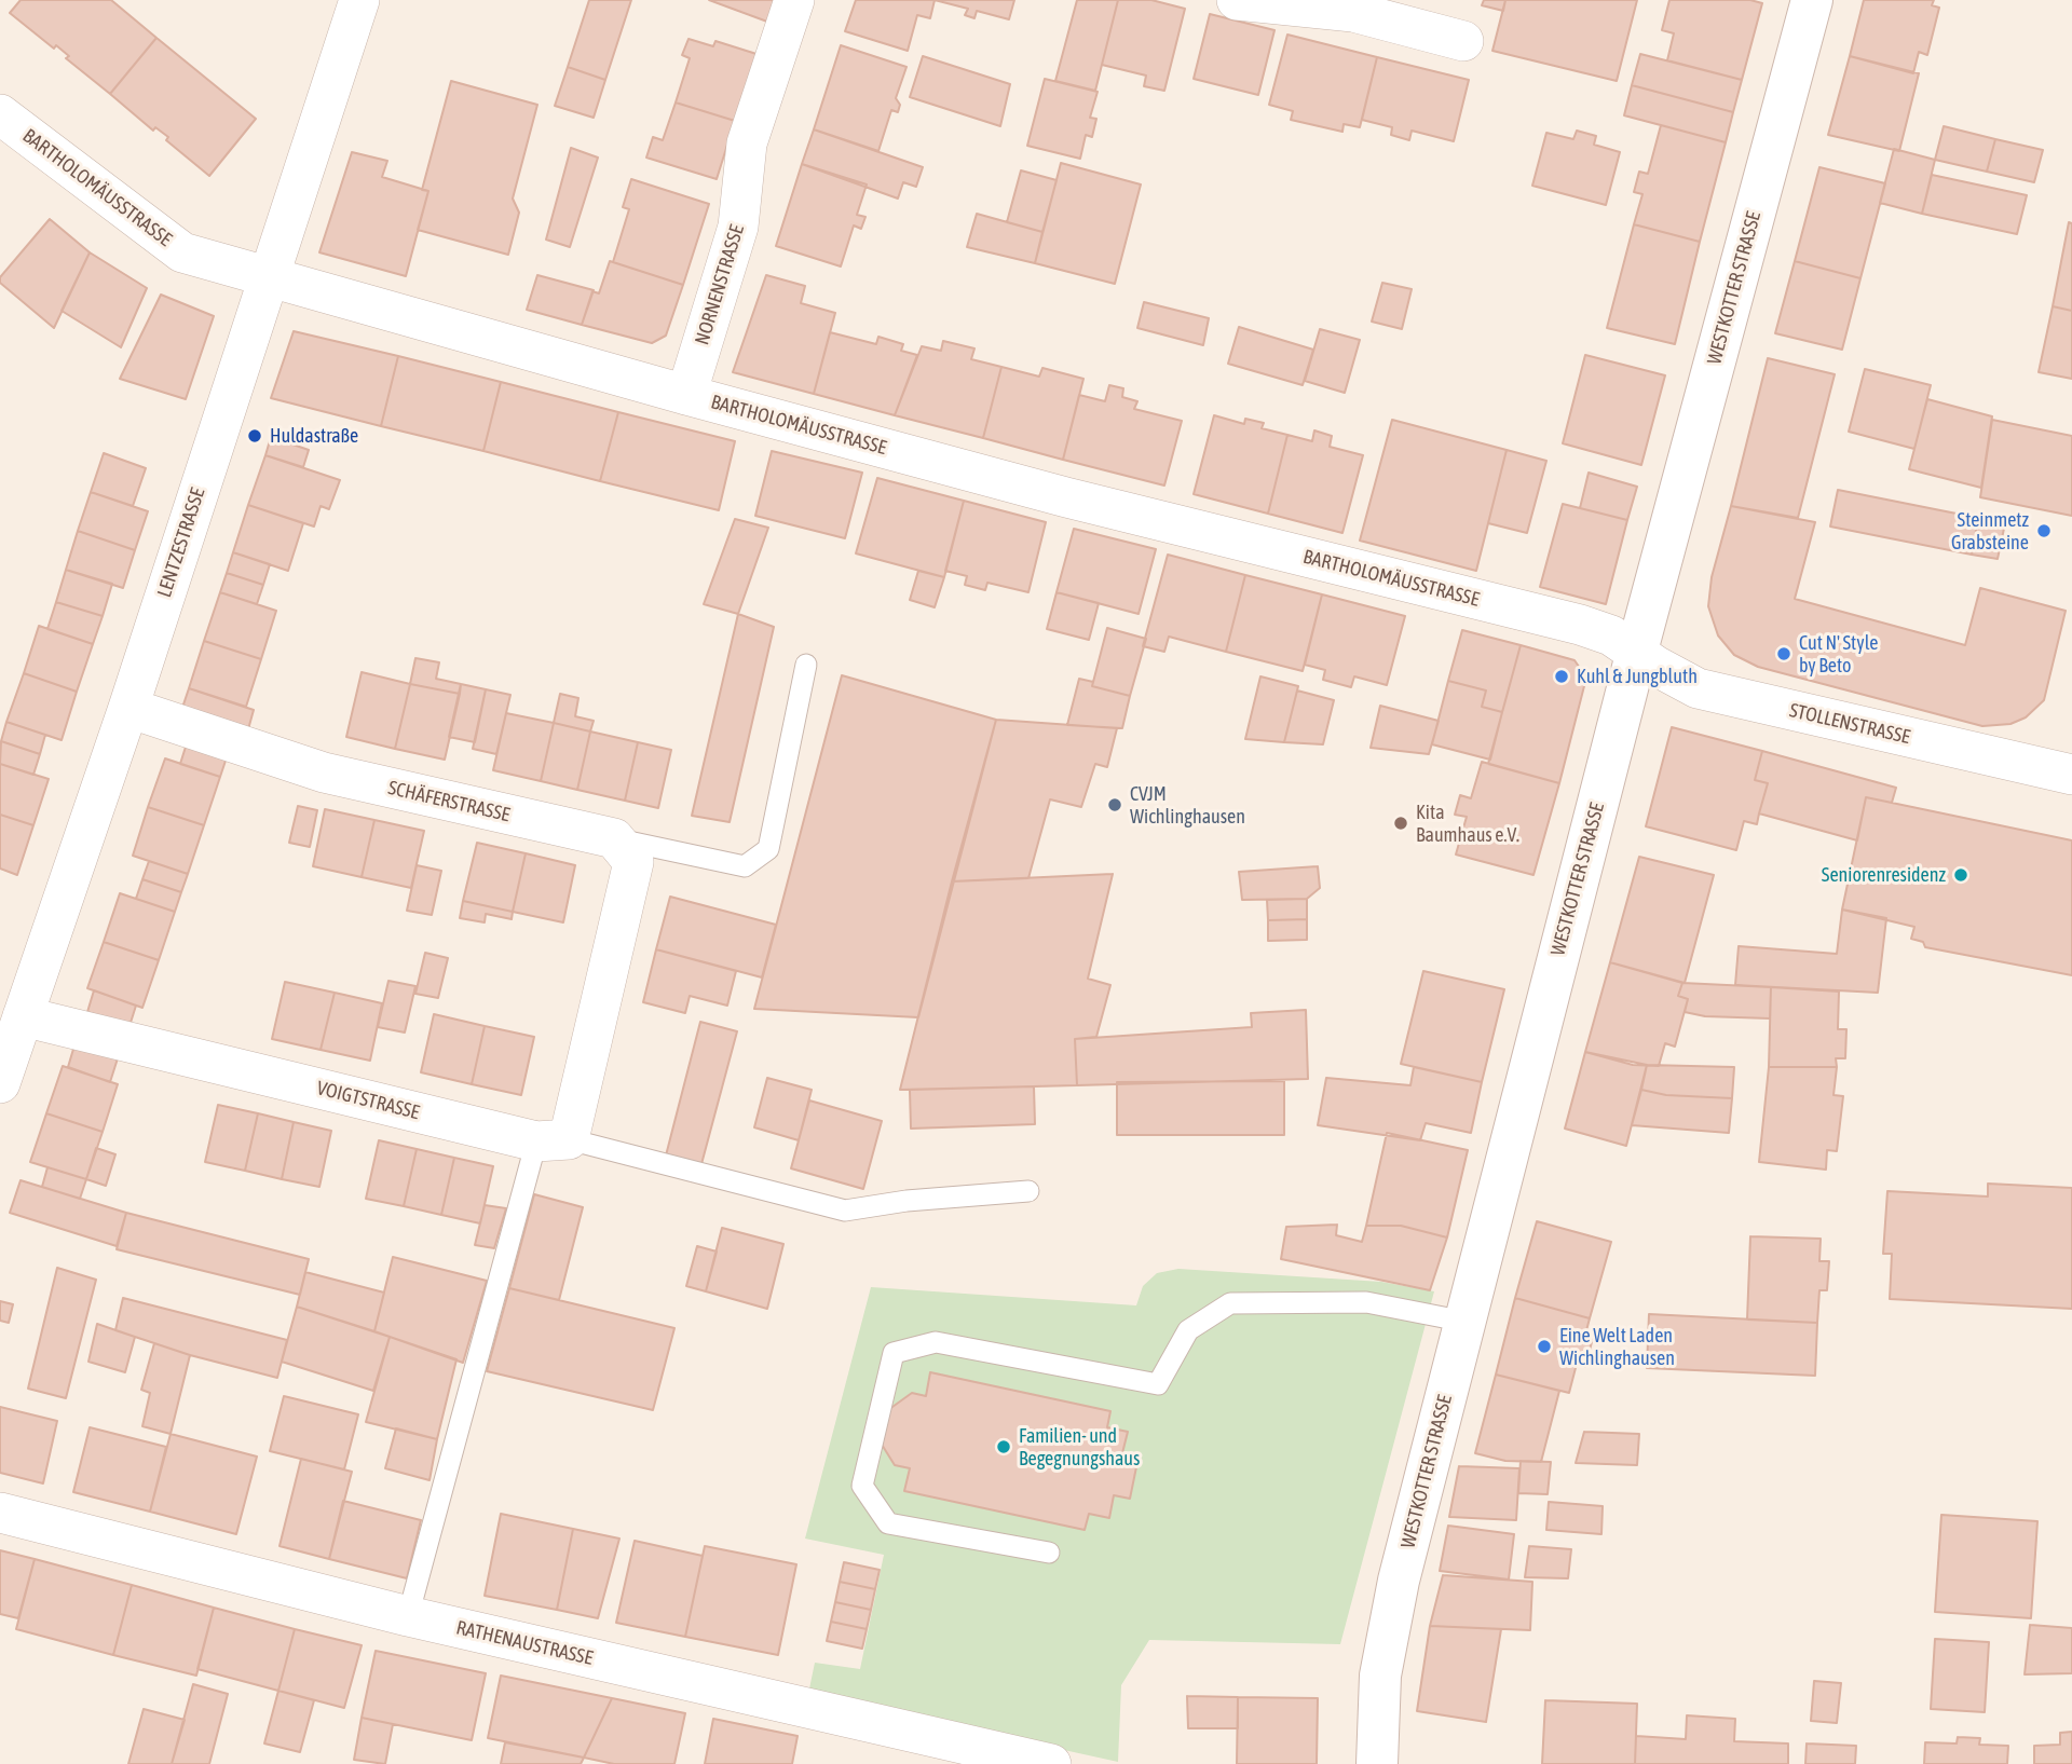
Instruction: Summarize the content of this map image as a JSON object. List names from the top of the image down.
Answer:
{
  "streets": {
    "main road": ["WESTKOTTER STRASSE"],
    "street": [
      "BARTHOLOMÄUSSTRASSE",
      "NORNENSTRASSE",
      "LENTZESTRASSE",
      "STOLLENSTRASSE",
      "SCHÄFERSTRASSE",
      "VOIGTSTRASSE",
      "RATHENAUSTRASSE"
    ]
  },
  "crossings": [
    ["BARTHOLOMÄUSSTRASSE", "NORNENSTRASSE"],
    ["BARTHOLOMÄUSSTRASSE", "WESTKOTTER STRASSE"],
    ["BARTHOLOMÄUSSTRASSE", "LENTZESTRASSE"],
    ["BARTHOLOMÄUSSTRASSE", "STOLLENSTRASSE"],
    ["WESTKOTTER STRASSE", "STOLLENSTRASSE"],
    ["LENTZESTRASSE", "SCHÄFERSTRASSE"],
    ["LENTZESTRASSE", "VOIGTSTRASSE"]
  ],
  "places": [
    "Huldastraße",
    "Steinmetz Grabsteine",
    "Cut N' Style by Beto",
    "Kuhl & Jungbluth",
    "CVJM Wichlinghausen",
    "Kita Baumhaus e.V.",
    "Seniorenresidenz",
    "Eine Welt Laden Wichlinghausen",
    "Familien- und Begegnungshaus"
  ]
}
